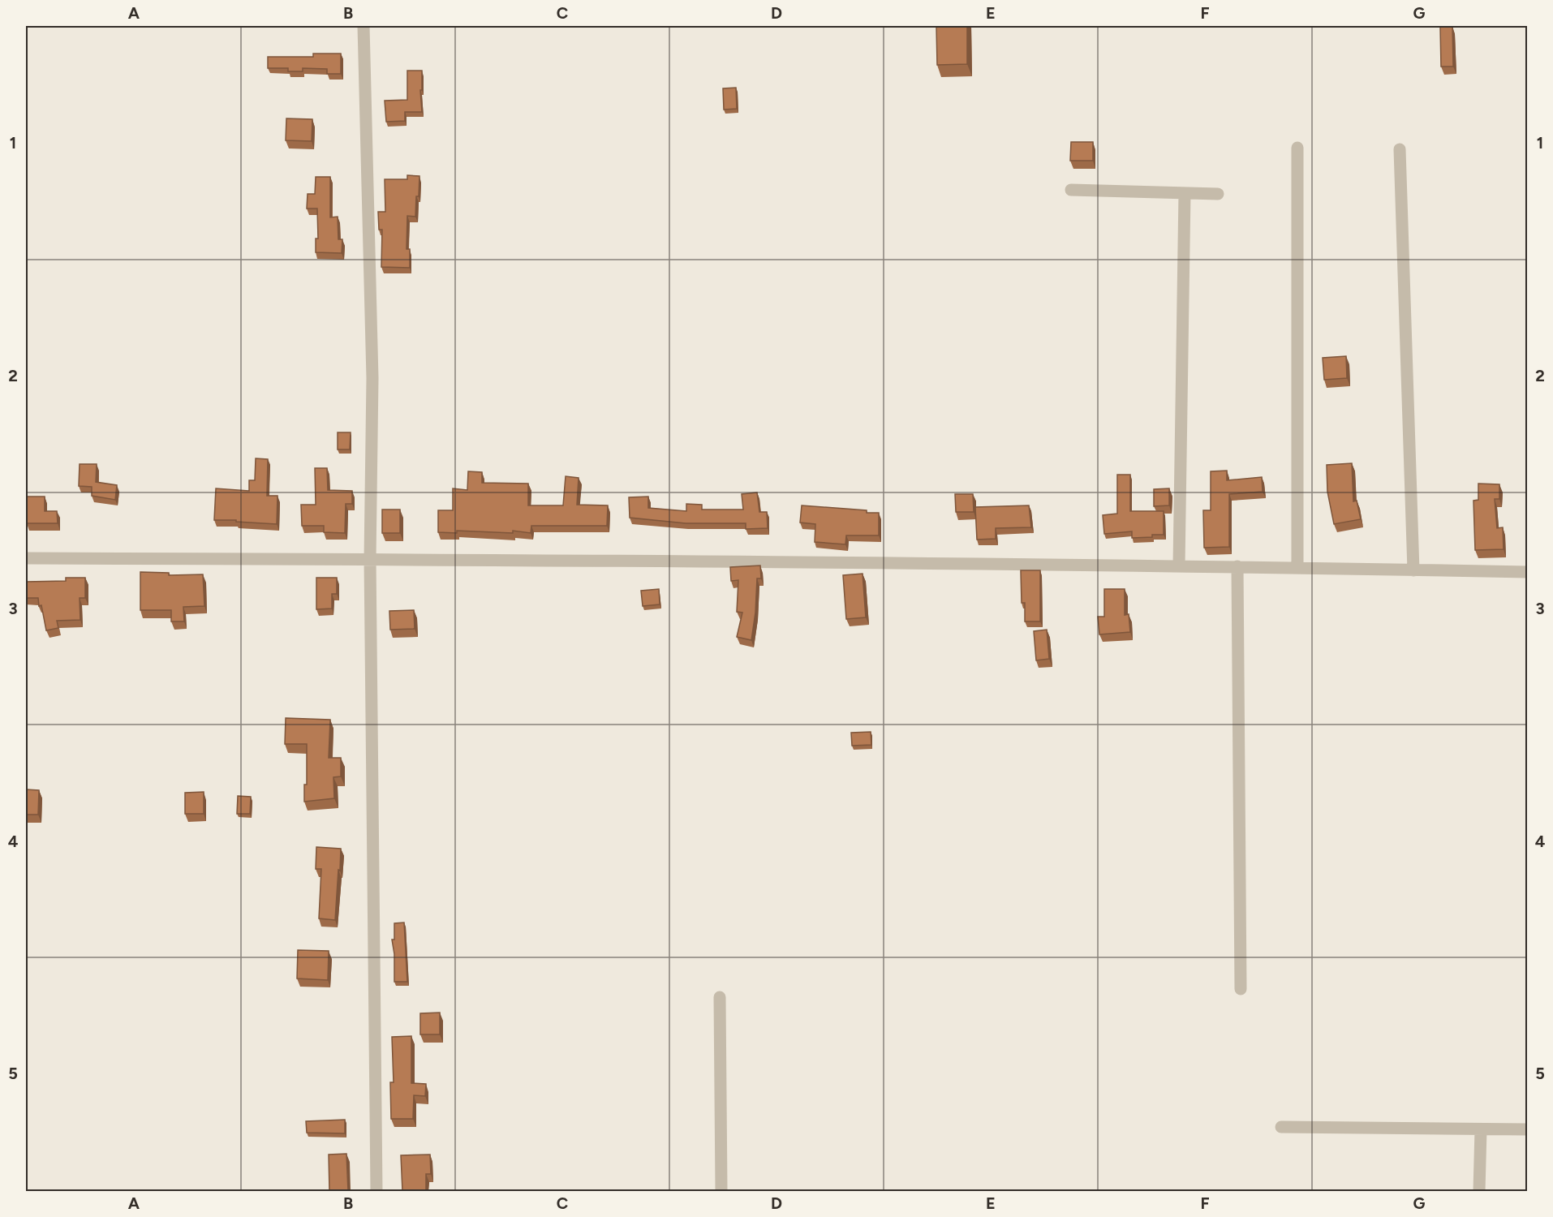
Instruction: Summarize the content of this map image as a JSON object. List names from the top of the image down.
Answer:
{
  "grid": {
    "columns": [
      "A",
      "B",
      "C",
      "D",
      "E",
      "F",
      "G"
    ],
    "rows": [
      "1",
      "2",
      "3",
      "4",
      "5"
    ]
  }
}
